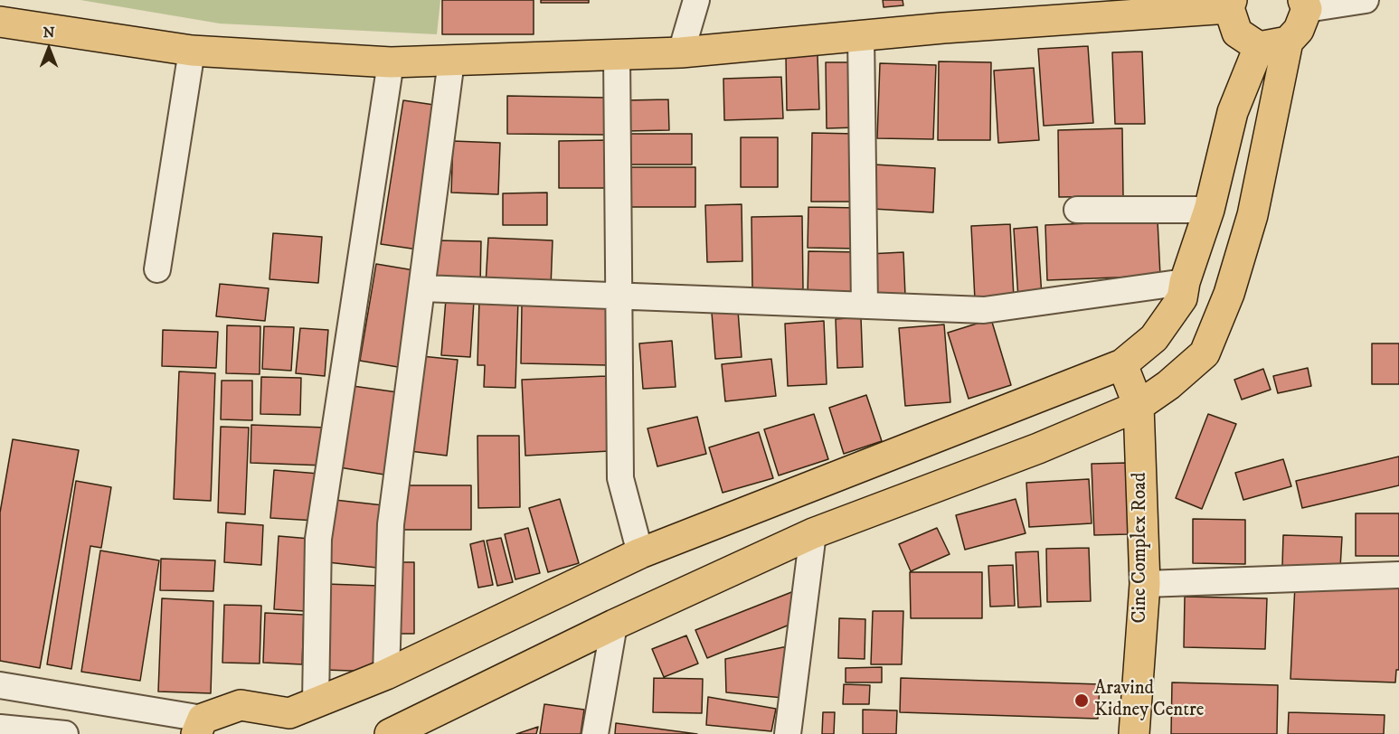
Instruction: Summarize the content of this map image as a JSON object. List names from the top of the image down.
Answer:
{
  "streets": {
    "main road": ["Cine Complex Road"]
  },
  "places": ["Aravind Kidney Centre"],
  "north": "top"
}
